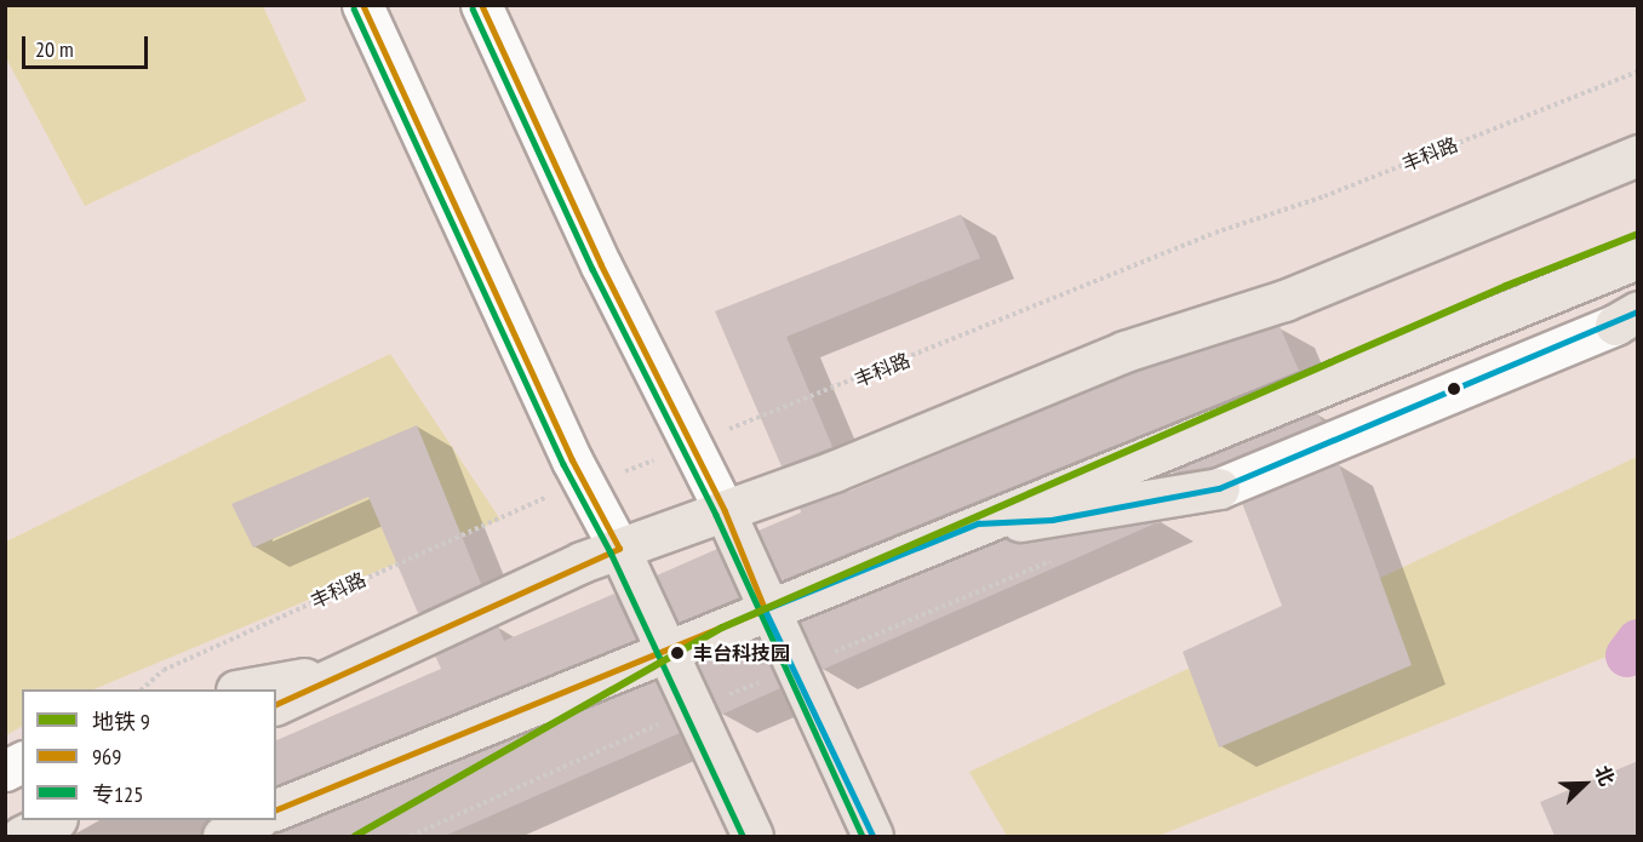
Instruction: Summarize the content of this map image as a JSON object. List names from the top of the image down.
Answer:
{
  "streets": {
    "path": ["丰科路"]
  },
  "places": ["丰台科技园"],
  "lines": ["transit line 969", "transit line 专125", "metro line 9"],
  "legend": ["地铁 9", "969", "专125"],
  "scale_bar": "20 m",
  "north": "top right"
}
